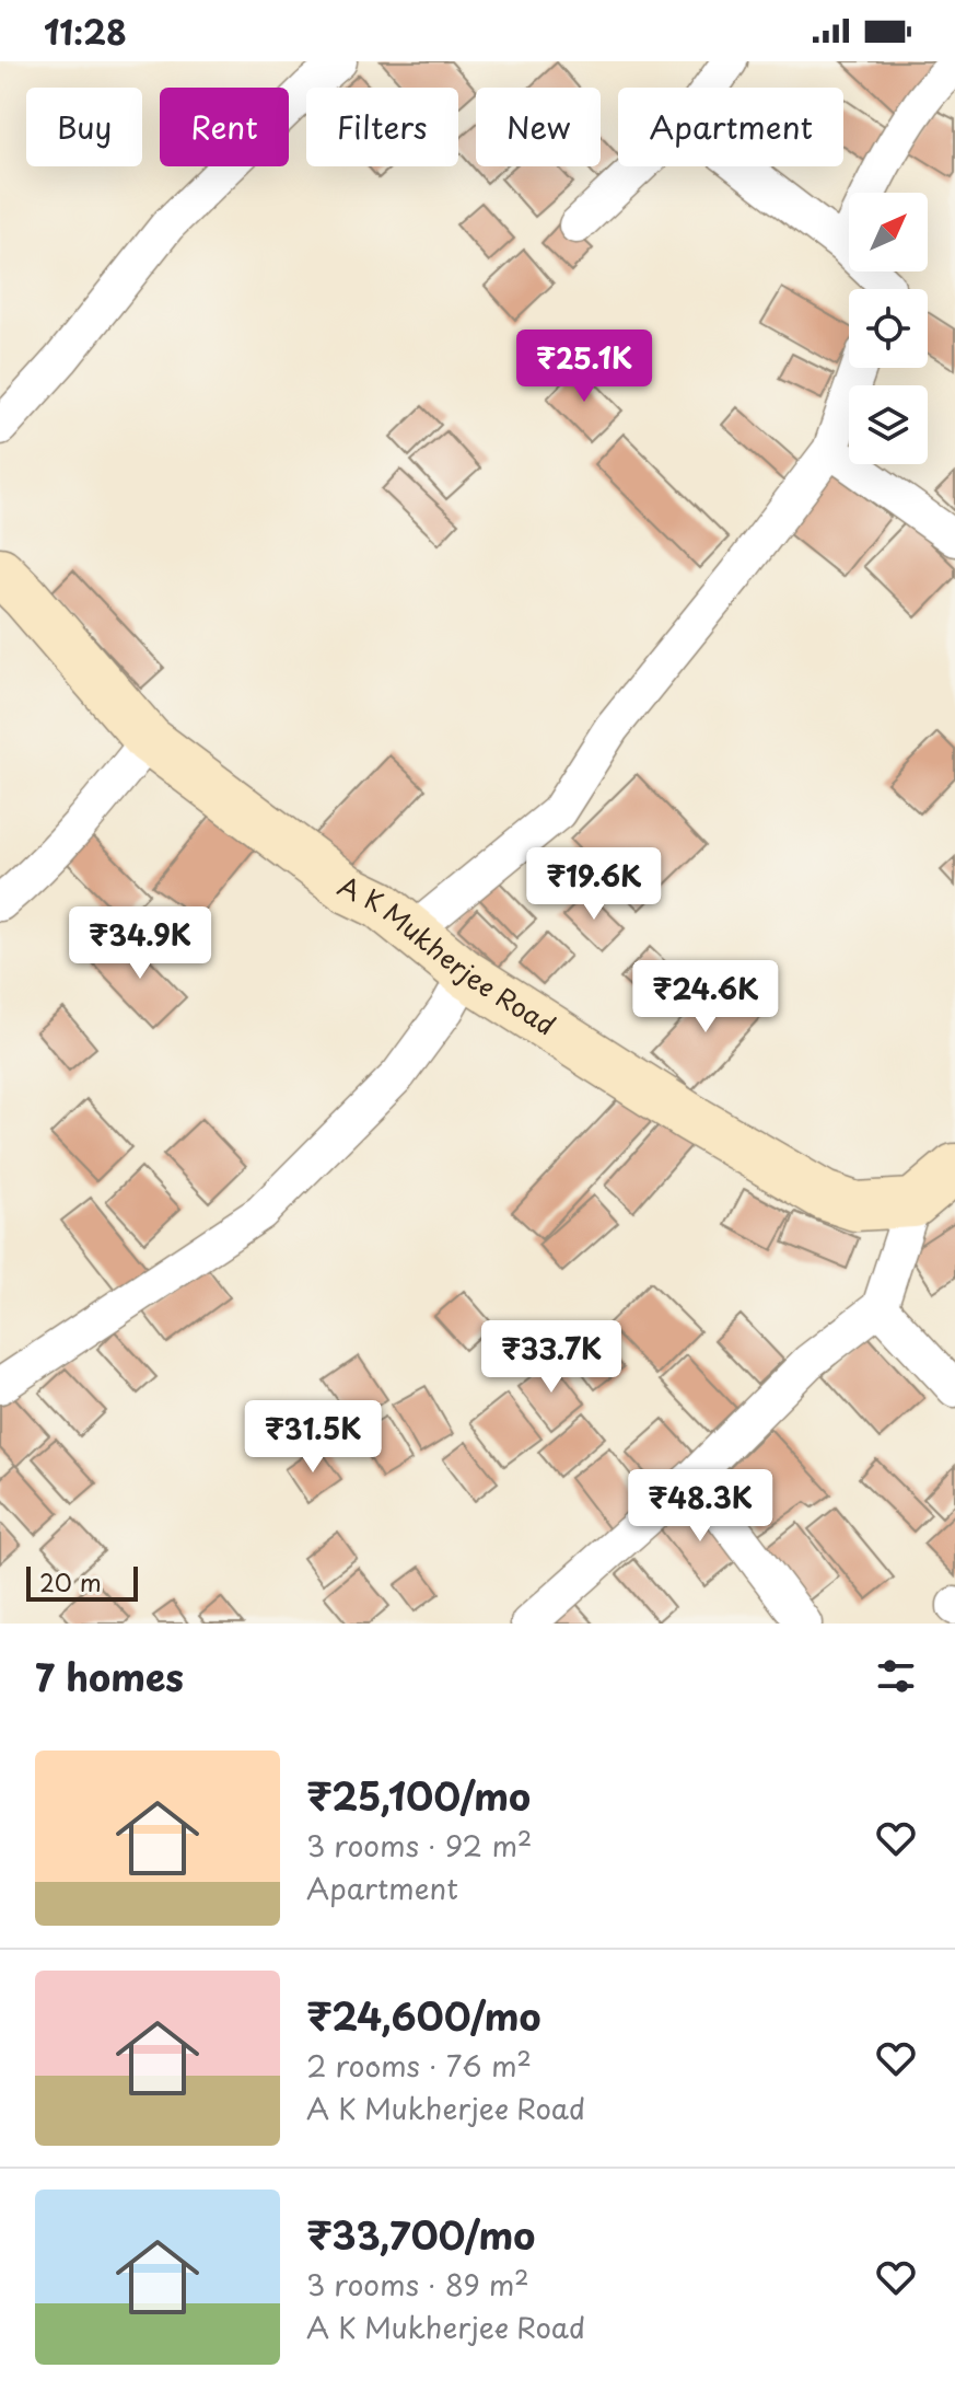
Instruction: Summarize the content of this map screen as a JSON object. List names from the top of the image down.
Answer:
{
  "streets": {
    "street": ["A K Mukherjee Road"]
  },
  "scale_bar": "20 m",
  "north": "top right",
  "page": {
    "status": "11:28",
    "chip": [
      "Buy",
      "Rent",
      "Filters",
      "New",
      "Apartment"
    ],
    "price": [
      "₹25.1K",
      "₹19.6K",
      "₹34.9K",
      "₹24.6K",
      "₹33.7K",
      "₹31.5K",
      "₹48.3K"
    ],
    "scale": "20 m",
    "heading": "7 homes",
    "list": [
      {
        "name": "₹25,100/mo",
        "note": "3 rooms · 92 m² · Apartment"
      },
      {
        "name": "₹24,600/mo",
        "note": "2 rooms · 76 m² · A K Mukherjee Road"
      },
      {
        "name": "₹33,700/mo",
        "note": "3 rooms · 89 m² · A K Mukherjee Road"
      }
    ]
  }
}
